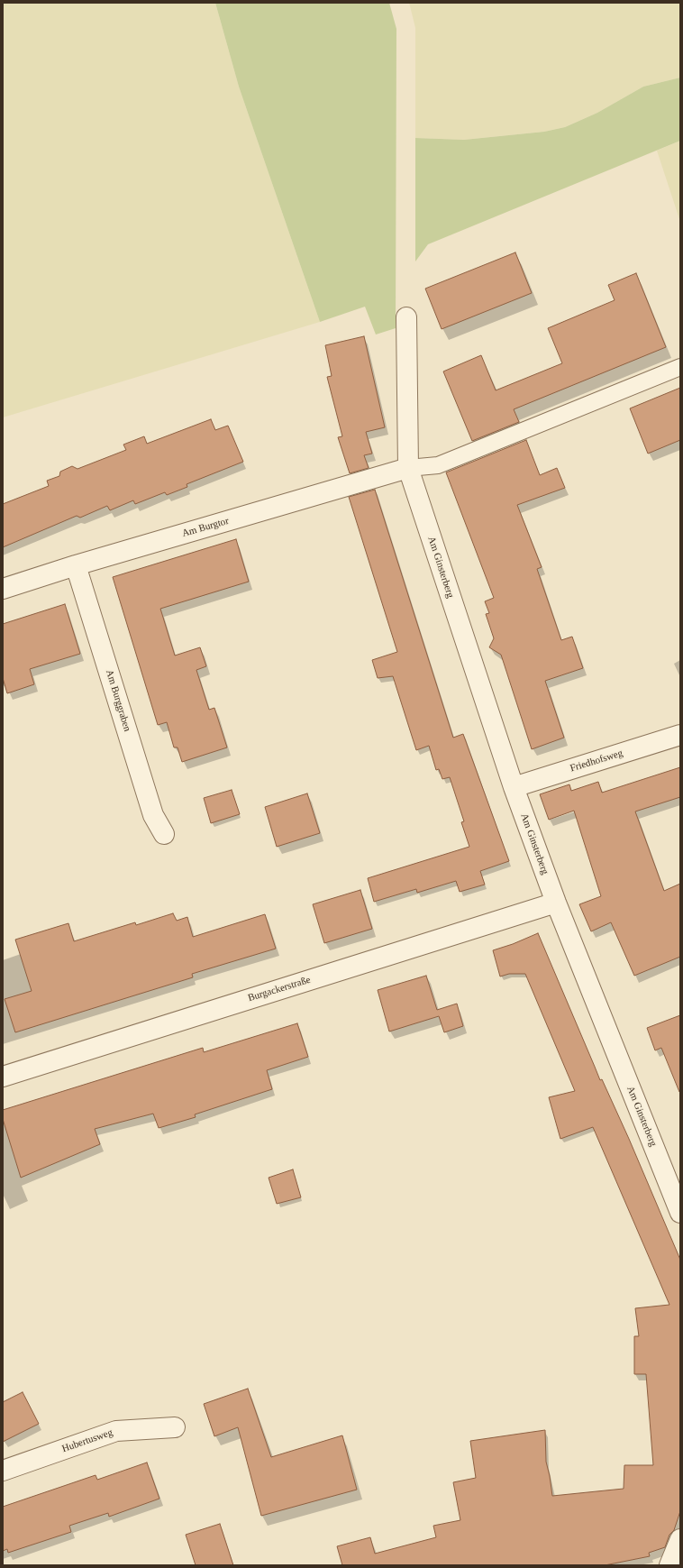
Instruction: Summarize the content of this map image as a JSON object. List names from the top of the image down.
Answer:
{
  "streets": {
    "street": [
      "Am Burgtor",
      "Am Ginsterberg",
      "Am Burggraben",
      "Friedhofsweg",
      "Burgackerstraße",
      "Hubertusweg"
    ]
  },
  "crossings": [
    ["Am Burgtor", "Am Ginsterberg"],
    ["Am Burgtor", "Am Burggraben"],
    ["Am Ginsterberg", "Friedhofsweg"],
    ["Am Ginsterberg", "Burgackerstraße"]
  ]
}
